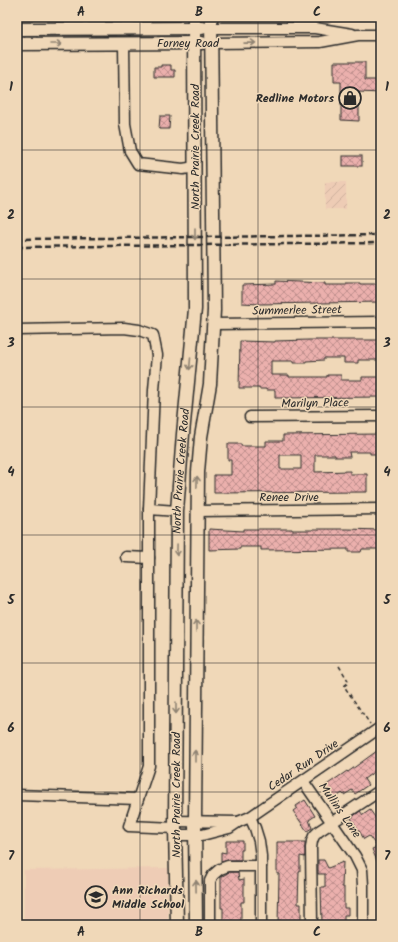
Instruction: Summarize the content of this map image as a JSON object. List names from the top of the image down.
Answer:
{
  "streets": {
    "main road": ["Forney Road", "North Prairie Creek Road"],
    "street": [
      "Summerlee Street",
      "Marilyn Place",
      "Renee Drive",
      "Cedar Run Drive",
      "Mullins Lane"
    ]
  },
  "crossings": [
    ["Forney Road", "North Prairie Creek Road"],
    ["North Prairie Creek Road", "Summerlee Street"],
    ["North Prairie Creek Road", "Renee Drive"],
    ["North Prairie Creek Road", "Cedar Run Drive"],
    ["Cedar Run Drive", "Mullins Lane"]
  ],
  "places": {
    "shop": ["Redline Motors"],
    "school or university": ["Ann Richards Middle School"]
  },
  "grid": {
    "columns": ["A", "B", "C"],
    "rows": [
      "1",
      "2",
      "3",
      "4",
      "5",
      "6",
      "7"
    ]
  }
}
